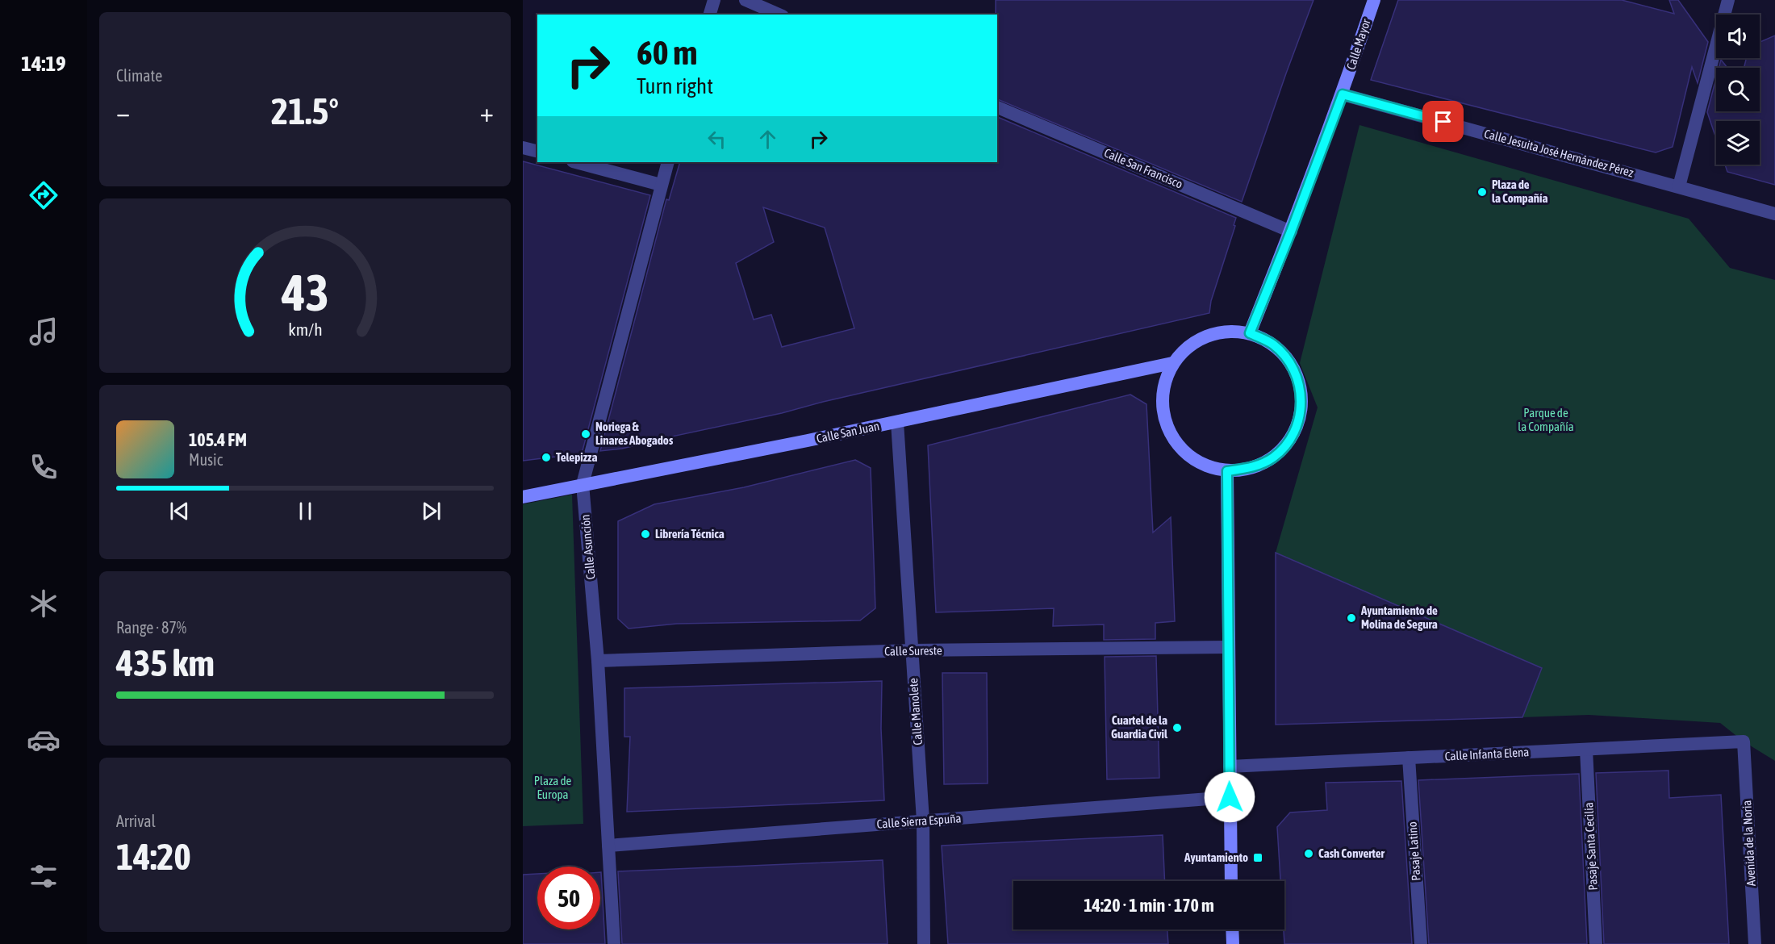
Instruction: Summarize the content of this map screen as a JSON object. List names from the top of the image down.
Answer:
{
  "streets": {
    "main road": ["Calle Mayor", "Calle San Juan"],
    "street": [
      "Calle Jesuita José Hernández Pérez",
      "Calle San Francisco",
      "Calle Asunción",
      "Calle Sureste",
      "Calle Manolete",
      "Calle Infanta Elena",
      "Calle Sierra Espuña",
      "Avenida de la Noria",
      "Pasaje Santa Cecilia",
      "Pasaje Latino"
    ]
  },
  "crossings": [
    ["Calle Mayor", "Calle Jesuita José Hernández Pérez"],
    ["Calle Mayor", "Calle San Francisco"],
    ["Calle Mayor", "Calle San Juan"],
    ["Calle San Juan", "Calle Asunción"],
    ["Calle San Juan", "Calle Manolete"],
    ["Calle Asunción", "Calle Sureste"],
    ["Calle Asunción", "Calle Sierra Espuña"],
    ["Calle Sureste", "Calle Manolete"],
    ["Calle Manolete", "Calle Sierra Espuña"],
    ["Calle Infanta Elena", "Avenida de la Noria"],
    ["Calle Infanta Elena", "Pasaje Santa Cecilia"],
    ["Calle Infanta Elena", "Pasaje Latino"]
  ],
  "parks": ["Parque de la Compañía", "Plaza de Europa"],
  "places": {
    "other": [
      "Plaza de la Compañía",
      "Noriega & Linares Abogados",
      "Telepizza",
      "Librería Técnica",
      "Ayuntamiento de Molina de Segura",
      "Cuartel de la Guardia Civil",
      "Cash Converter"
    ],
    "transit": ["Ayuntamiento"]
  },
  "page": {
    "tabs": "14:19",
    "tile": [
      "Climate",
      ["Range · 87%", "435 km"],
      ["Arrival", "14:20"]
    ],
    "turn": ["60 m", "Turn right"],
    "heat": ["−", "21.5°", "+"],
    "song": ["105.4 FM", "Music"],
    "limit": "50",
    "trip": "14:20 · 1 min · 170 m",
    "gauge": ["43", "km/h"]
  }
}
